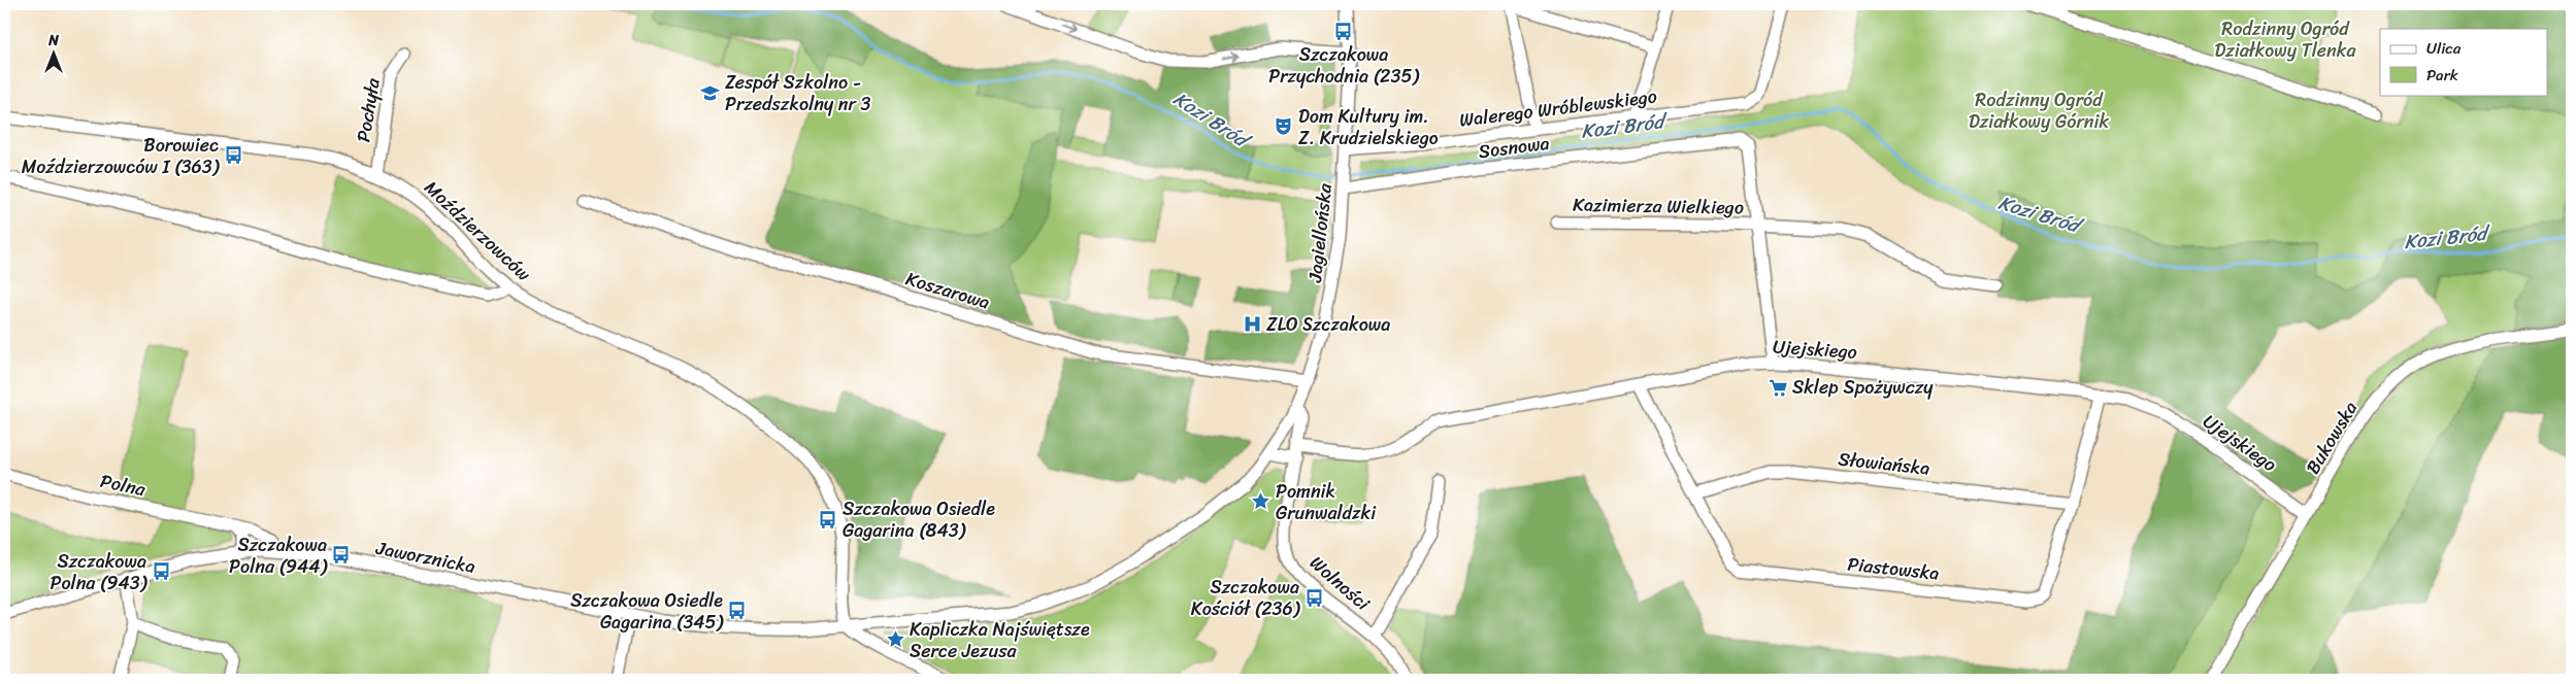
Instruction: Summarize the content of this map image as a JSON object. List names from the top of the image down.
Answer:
{
  "streets": {
    "street": [
      "Walerego Wróblewskiego",
      "Pochyła",
      "Sosnowa",
      "Kazimierza Wielkiego",
      "Moździerzowców",
      "Jagiellońska",
      "Koszarowa",
      "Ujejskiego",
      "Bukowska",
      "Słowiańska",
      "Polna",
      "Jaworznicka",
      "Piastowska",
      "Wolności"
    ]
  },
  "crossings": [
    ["Walerego Wróblewskiego", "Jagiellońska"],
    ["Pochyła", "Moździerzowców"],
    ["Sosnowa", "Kazimierza Wielkiego"],
    ["Sosnowa", "Jagiellońska"],
    ["Kazimierza Wielkiego", "Ujejskiego"],
    ["Moździerzowców", "Jagiellońska"],
    ["Moździerzowców", "Jaworznicka"],
    ["Jagiellońska", "Koszarowa"],
    ["Jagiellońska", "Ujejskiego"],
    ["Jagiellońska", "Jaworznicka"],
    ["Jagiellońska", "Wolności"],
    ["Ujejskiego", "Bukowska"],
    ["Ujejskiego", "Piastowska"],
    ["Ujejskiego", "Wolności"],
    ["Słowiańska", "Piastowska"],
    ["Polna", "Jaworznicka"]
  ],
  "water": ["Kozi Bród"],
  "parks": ["Rodzinny Ogród Działkowy Tlenka", "Rodzinny Ogród Działkowy Górnik"],
  "places": {
    "bus stop": [
      "Szczakowa Przychodnia (235)",
      "Borowiec Moździerzowców I (363)",
      "Szczakowa Osiedle Gagarina (843)",
      "Szczakowa Polna (944)",
      "Szczakowa Polna (943)",
      "Szczakowa Kościół (236)",
      "Szczakowa Osiedle Gagarina (345)"
    ],
    "school or university": ["Zespół Szkolno - Przedszkolny nr 3"],
    "theatre": ["Dom Kultury im. Z. Krudzielskiego"],
    "hospital": ["ZLO Szczakowa"],
    "supermarket": ["Sklep Spożywczy"],
    "place": ["Pomnik Grunwaldzki", "Kapliczka Najświętsze Serce Jezusa"]
  },
  "legend": ["Ulica", "Park"],
  "north": "top"
}
